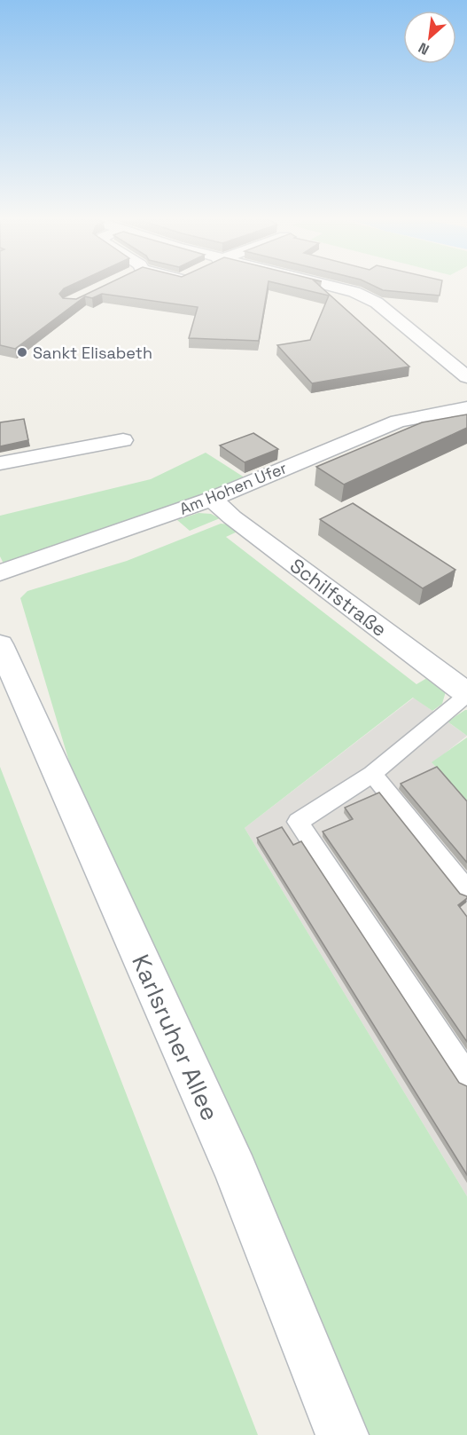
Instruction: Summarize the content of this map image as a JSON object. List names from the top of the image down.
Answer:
{
  "streets": {
    "street": ["Am Hohen Ufer", "Schilfstraße", "Karlsruher Allee"]
  },
  "crossings": [
    ["Am Hohen Ufer", "Schilfstraße"]
  ],
  "places": ["Sankt Elisabeth"],
  "north": "bottom left"
}
